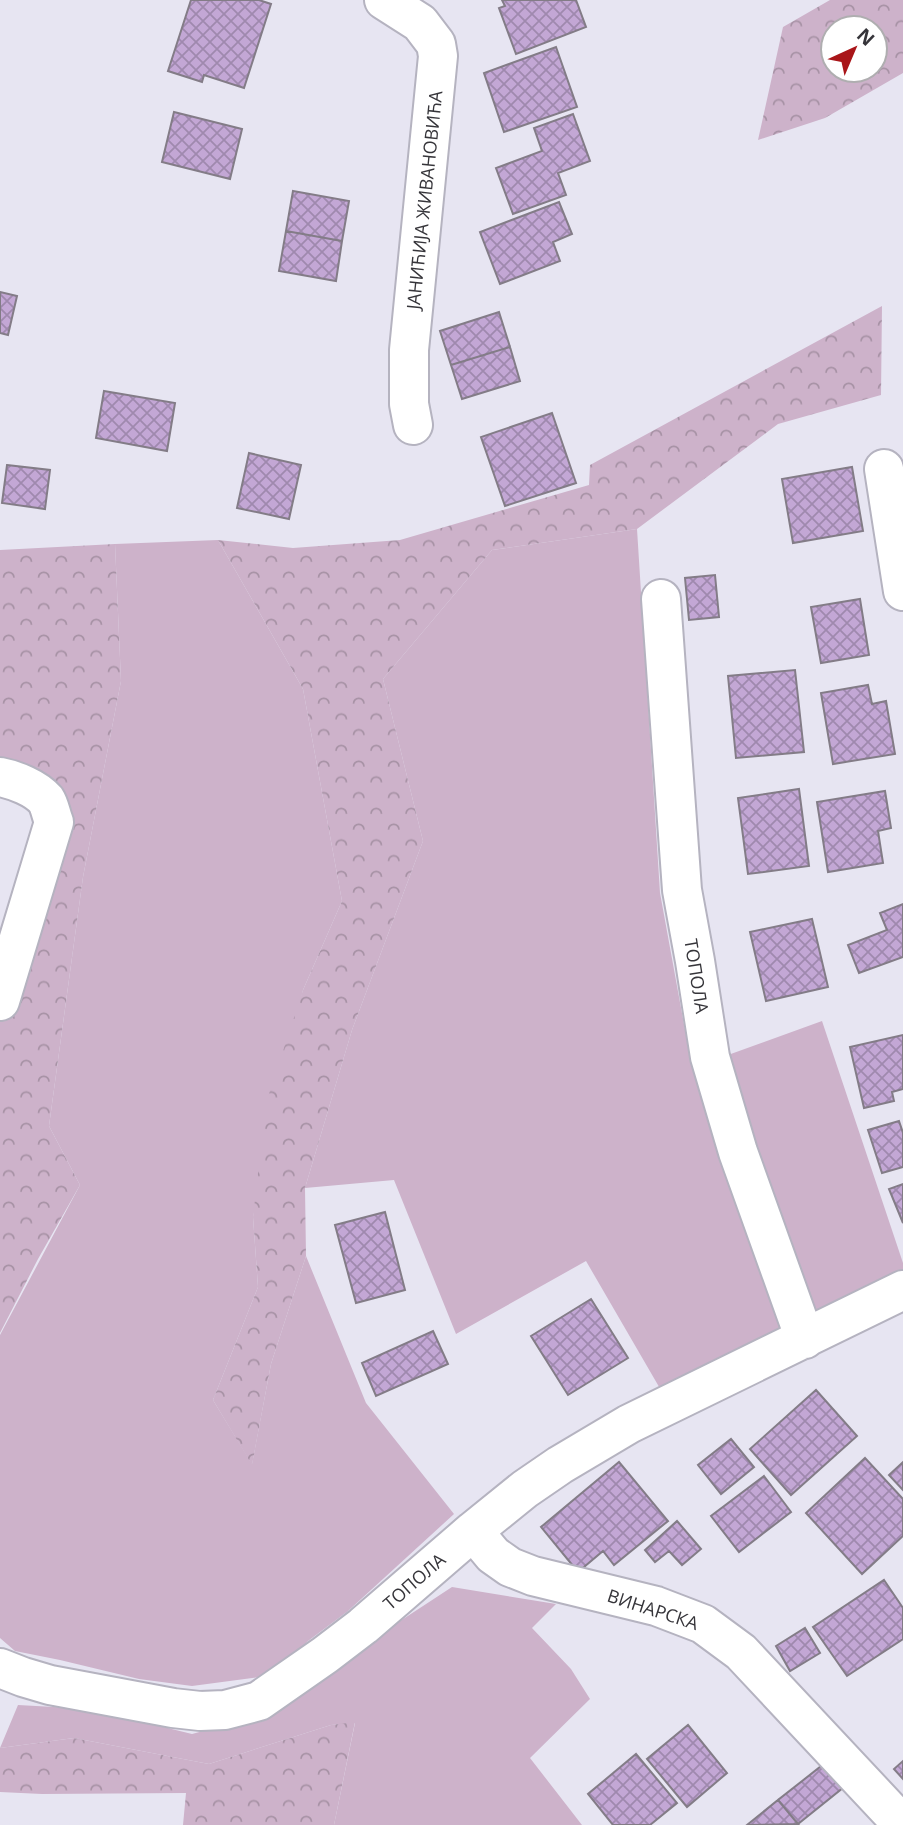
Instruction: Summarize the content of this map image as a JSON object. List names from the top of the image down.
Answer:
{
  "streets": {
    "street": ["ЈАНИЋИЈА ЖИВАНОВИЋА", "ТОПОЛА", "ВИНАРСКА"]
  },
  "crossings": [
    ["ТОПОЛА", "ВИНАРСКА"]
  ],
  "north": "top right"
}
